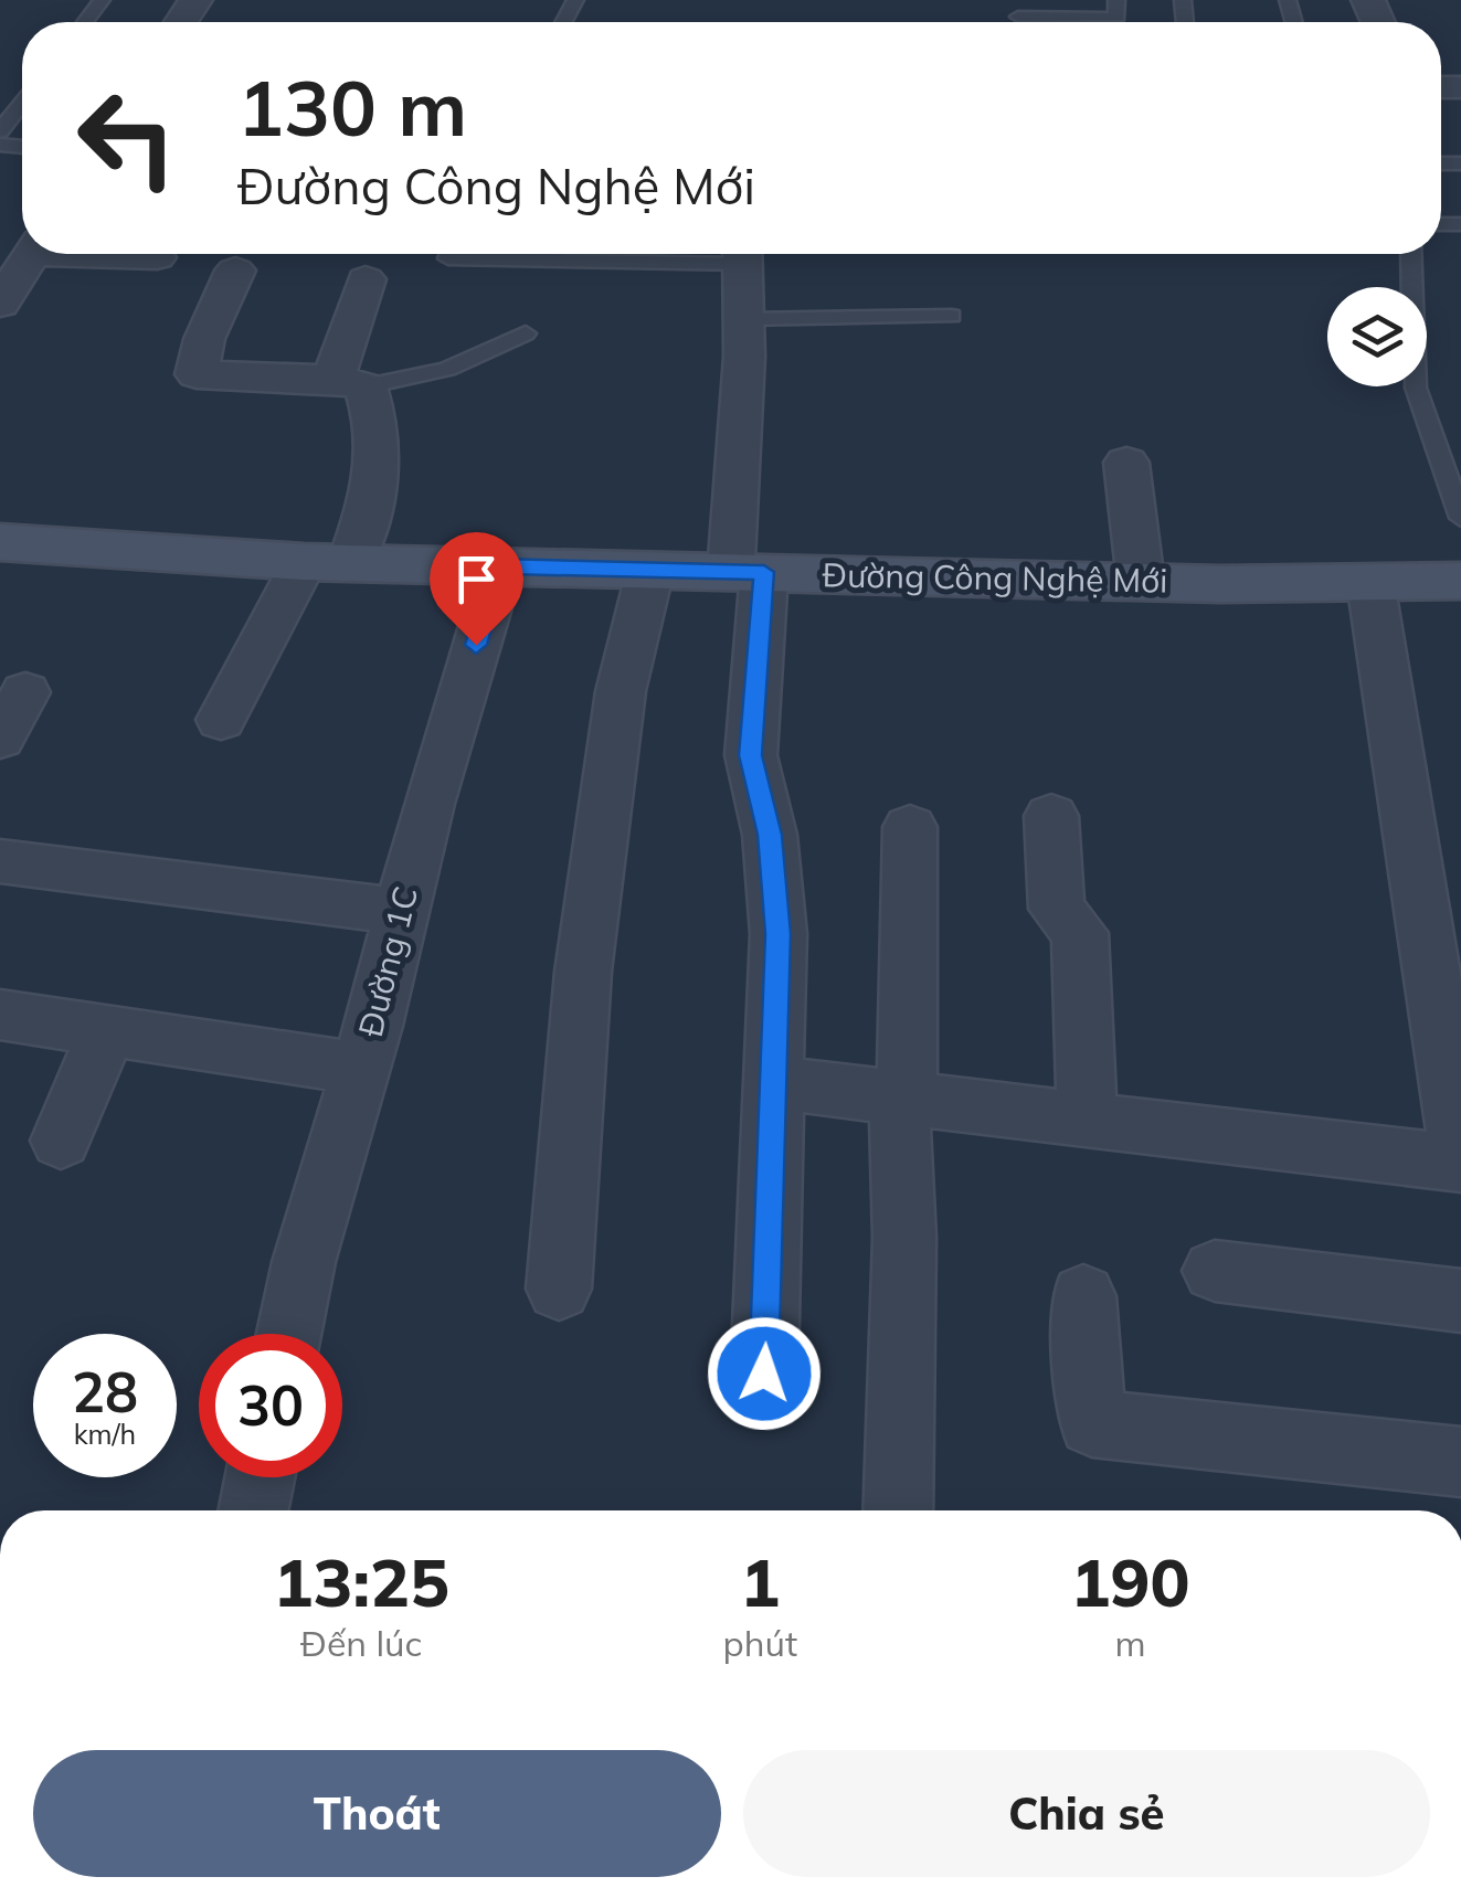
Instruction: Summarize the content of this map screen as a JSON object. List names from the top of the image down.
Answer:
{
  "streets": {
    "street": ["Đường Công Nghệ Mới", "Đường 1C"]
  },
  "crossings": [
    ["Đường Công Nghệ Mới", "Đường 1C"]
  ],
  "page": {
    "turn": ["130 m", "Đường Công Nghệ Mới"],
    "speed": "28 km/h",
    "limit": "30",
    "eta": [
      "13:25",
      "Đến lúc",
      "1",
      "phút",
      "190",
      "m"
    ],
    "buttons": ["Thoát", "Chia sẻ"]
  }
}
